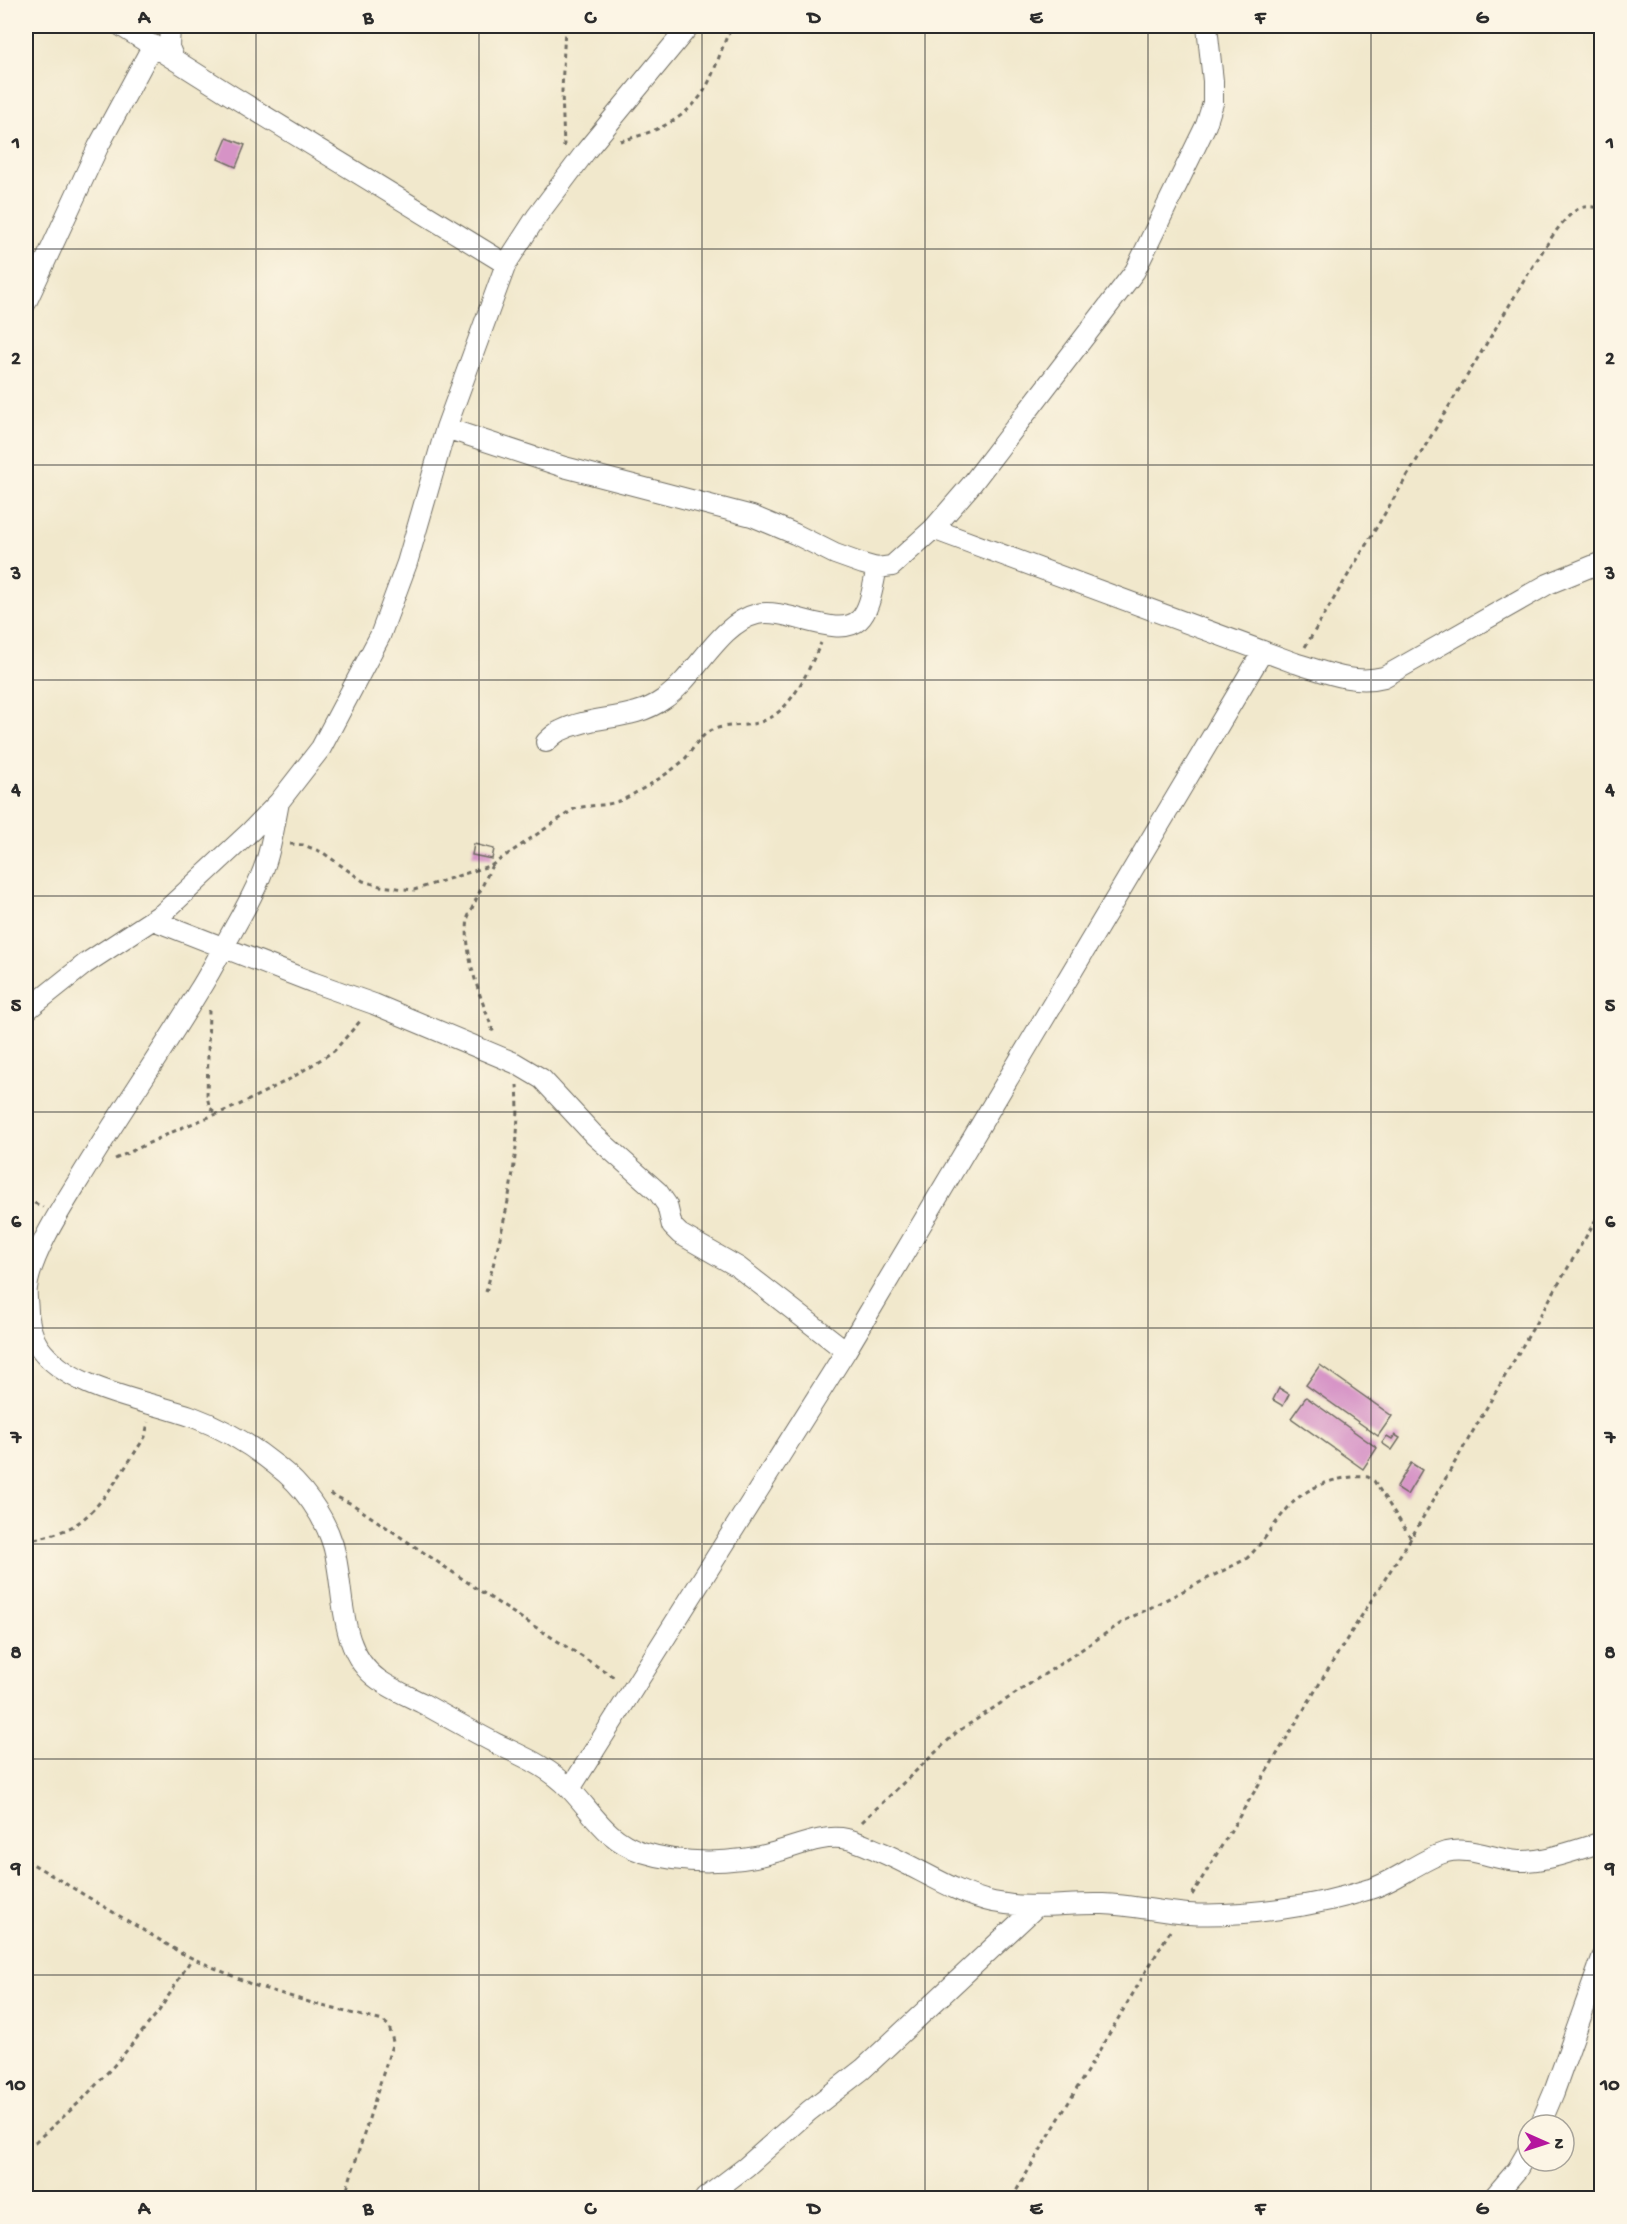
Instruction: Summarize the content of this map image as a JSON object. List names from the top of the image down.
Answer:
{
  "north": "right",
  "grid": {
    "columns": [
      "A",
      "B",
      "C",
      "D",
      "E",
      "F",
      "G"
    ],
    "rows": [
      "1",
      "2",
      "3",
      "4",
      "5",
      "6",
      "7",
      "8",
      "9",
      "10"
    ]
  }
}
